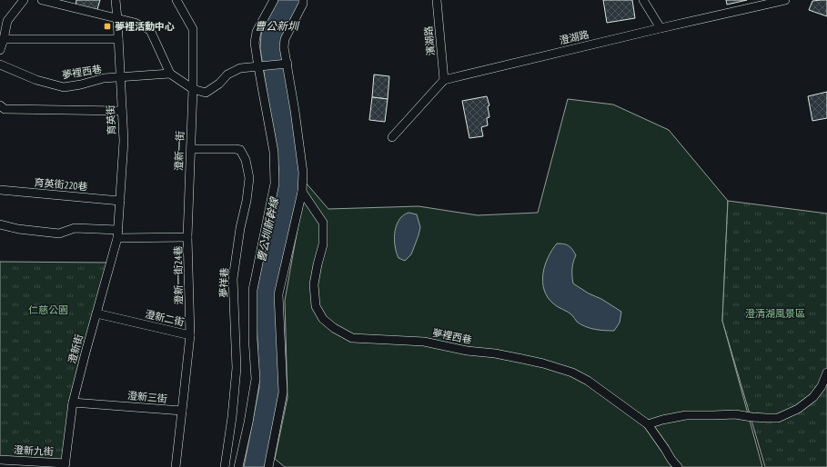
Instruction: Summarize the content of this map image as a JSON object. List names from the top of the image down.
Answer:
{
  "streets": {
    "street": [
      "澄湖路",
      "濱湖路",
      "夢裡西巷",
      "育英街",
      "澄新一街",
      "育英街220巷",
      "澄新一街24巷",
      "夢祥巷",
      "澄新二街",
      "澄新街",
      "澄新三街",
      "澄新九街"
    ]
  },
  "crossings": [
    ["澄湖路", "濱湖路"],
    ["夢裡西巷", "育英街"],
    ["育英街", "育英街220巷"],
    ["育英街", "澄新街"],
    ["澄新一街", "澄新一街24巷"],
    ["澄新一街", "夢祥巷"],
    ["澄新一街24巷", "澄新二街"],
    ["澄新二街", "澄新街"],
    ["澄新二街", "澄新三街"],
    ["澄新街", "澄新三街"],
    ["澄新街", "澄新九街"]
  ],
  "water": ["曹公新圳", "曹公圳新幹線"],
  "parks": ["仁慈公園", "澄清湖風景區"],
  "places": {
    "transit": ["夢裡活動中心"]
  }
}
